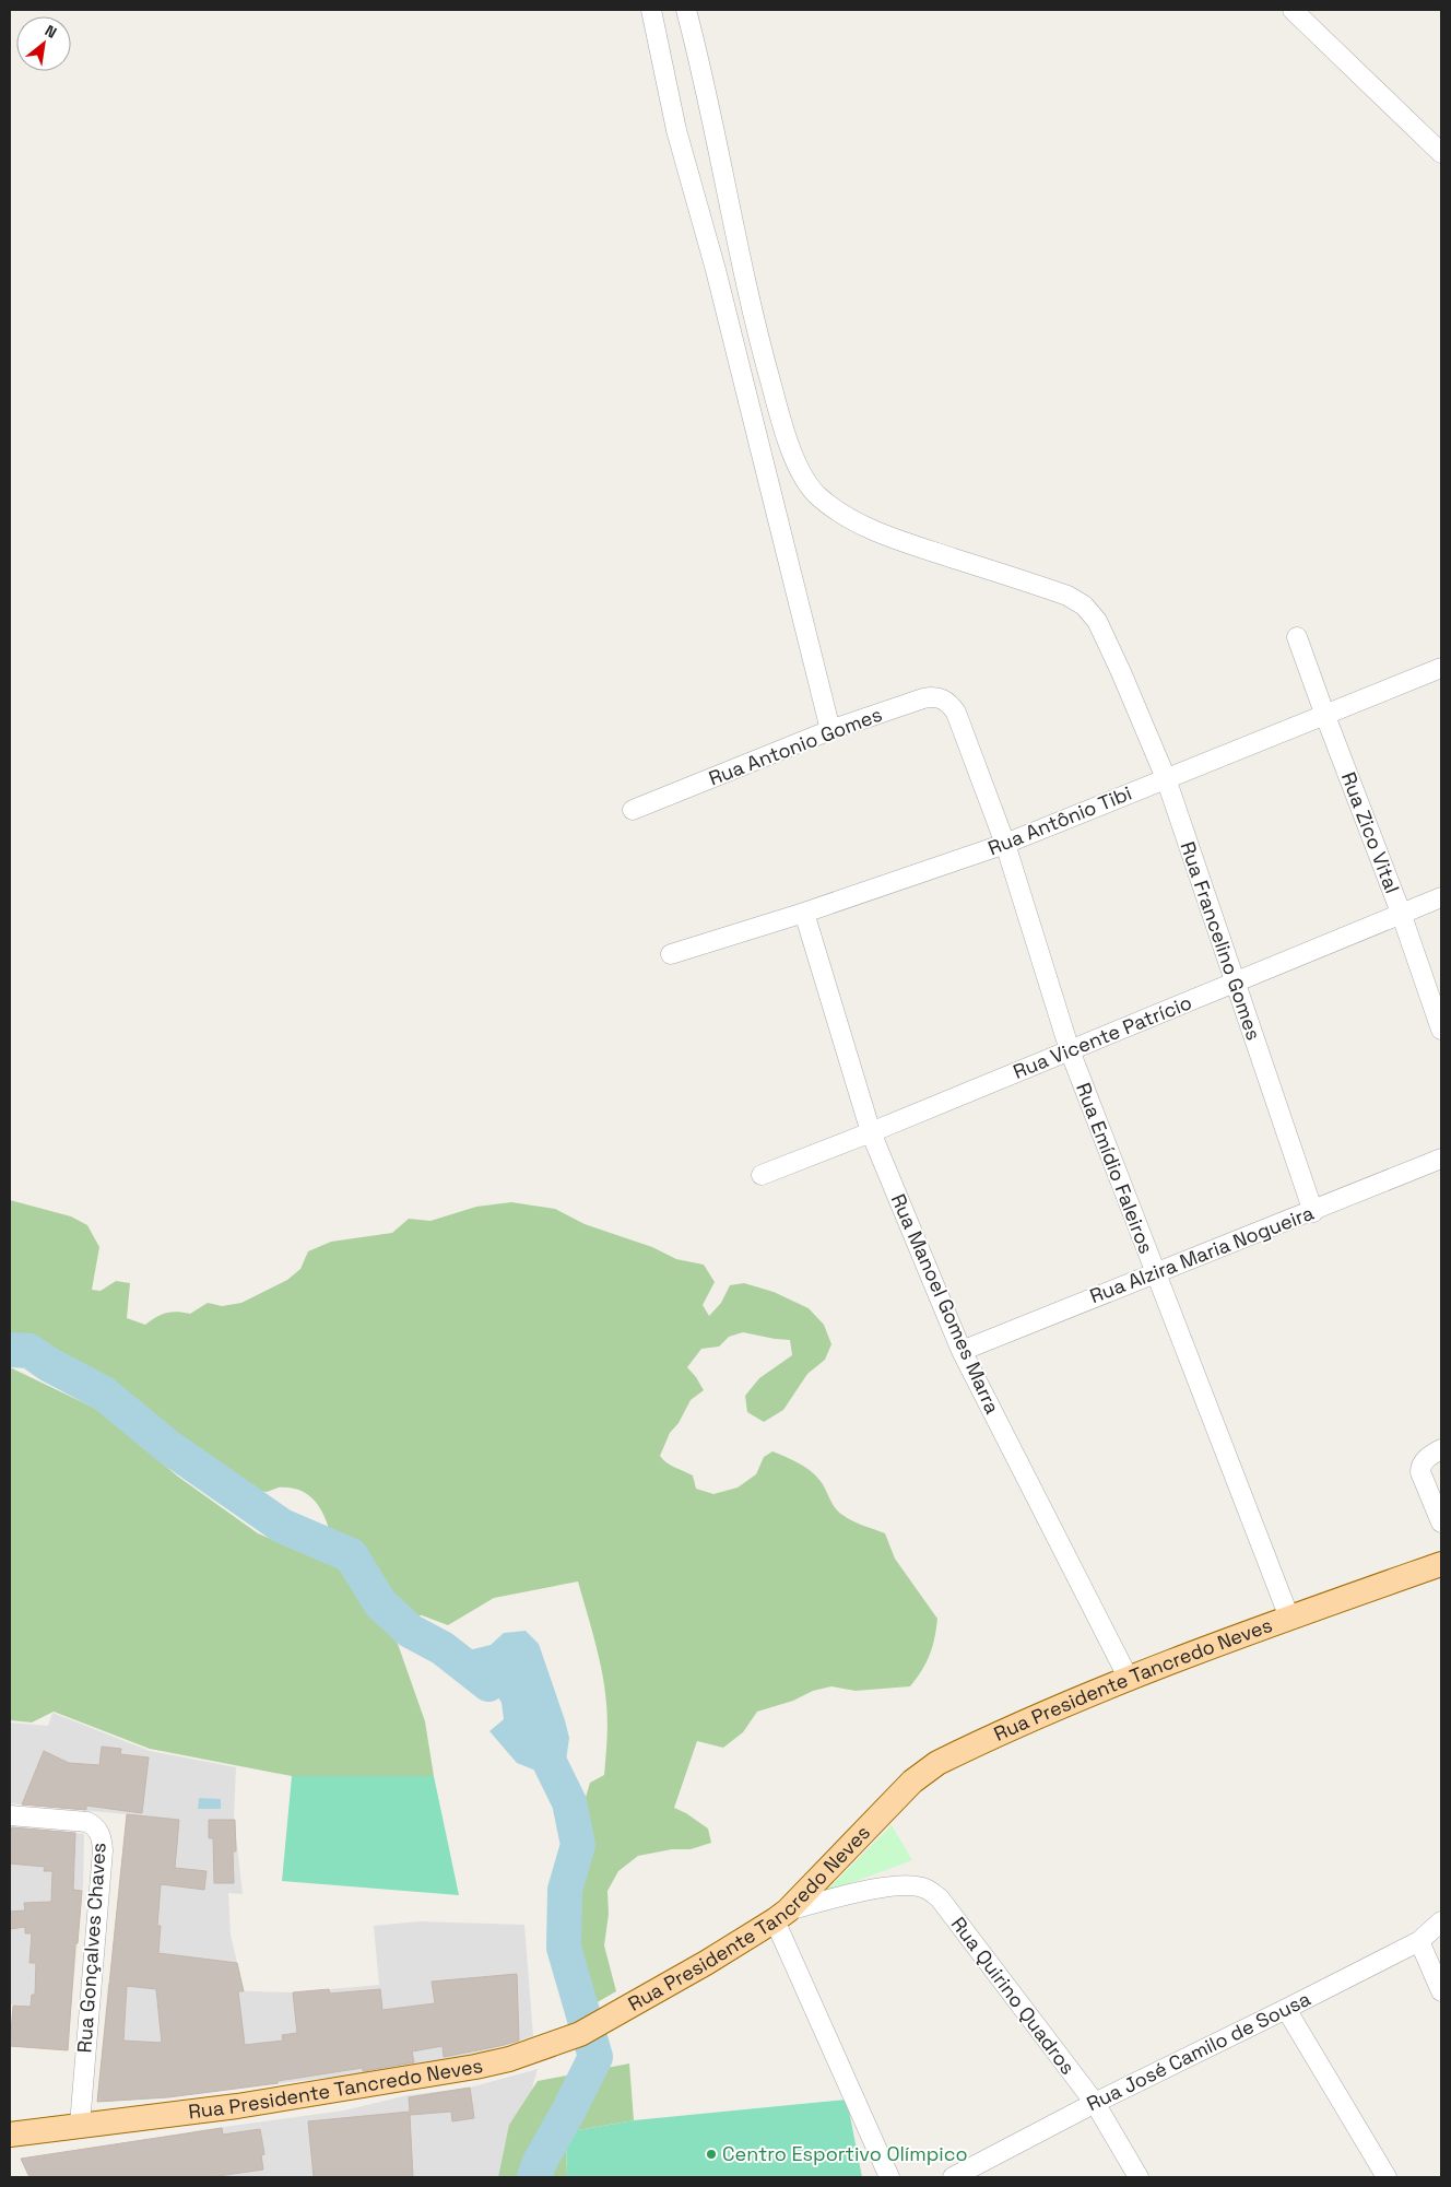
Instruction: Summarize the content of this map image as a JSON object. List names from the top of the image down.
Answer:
{
  "streets": {
    "main road": ["Rua Presidente Tancredo Neves"],
    "street": [
      "Rua Antonio Gomes",
      "Rua Antônio Tibi",
      "Rua Zico Vital",
      "Rua Francelino Gomes",
      "Rua Vicente Patrício",
      "Rua Emídio Faleiros",
      "Rua Alzira Maria Nogueira",
      "Rua Manoel Gomes Marra",
      "Rua Gonçalves Chaves",
      "Rua Quirino Quadros",
      "Rua José Camilo de Sousa"
    ]
  },
  "crossings": [
    ["Rua Antonio Gomes", "Rua Emídio Faleiros"],
    ["Rua Antônio Tibi", "Rua Zico Vital"],
    ["Rua Antônio Tibi", "Rua Francelino Gomes"],
    ["Rua Antônio Tibi", "Rua Emídio Faleiros"],
    ["Rua Antônio Tibi", "Rua Manoel Gomes Marra"],
    ["Rua Zico Vital", "Rua Vicente Patrício"],
    ["Rua Francelino Gomes", "Rua Vicente Patrício"],
    ["Rua Francelino Gomes", "Rua Alzira Maria Nogueira"],
    ["Rua Vicente Patrício", "Rua Emídio Faleiros"],
    ["Rua Vicente Patrício", "Rua Manoel Gomes Marra"],
    ["Rua Emídio Faleiros", "Rua Alzira Maria Nogueira"],
    ["Rua Emídio Faleiros", "Rua Presidente Tancredo Neves"],
    ["Rua Alzira Maria Nogueira", "Rua Manoel Gomes Marra"],
    ["Rua Manoel Gomes Marra", "Rua Presidente Tancredo Neves"],
    ["Rua Presidente Tancredo Neves", "Rua Gonçalves Chaves"],
    ["Rua Presidente Tancredo Neves", "Rua Quirino Quadros"],
    ["Rua Quirino Quadros", "Rua José Camilo de Sousa"]
  ],
  "places": ["Centro Esportivo Olímpico"],
  "north": "top right"
}
